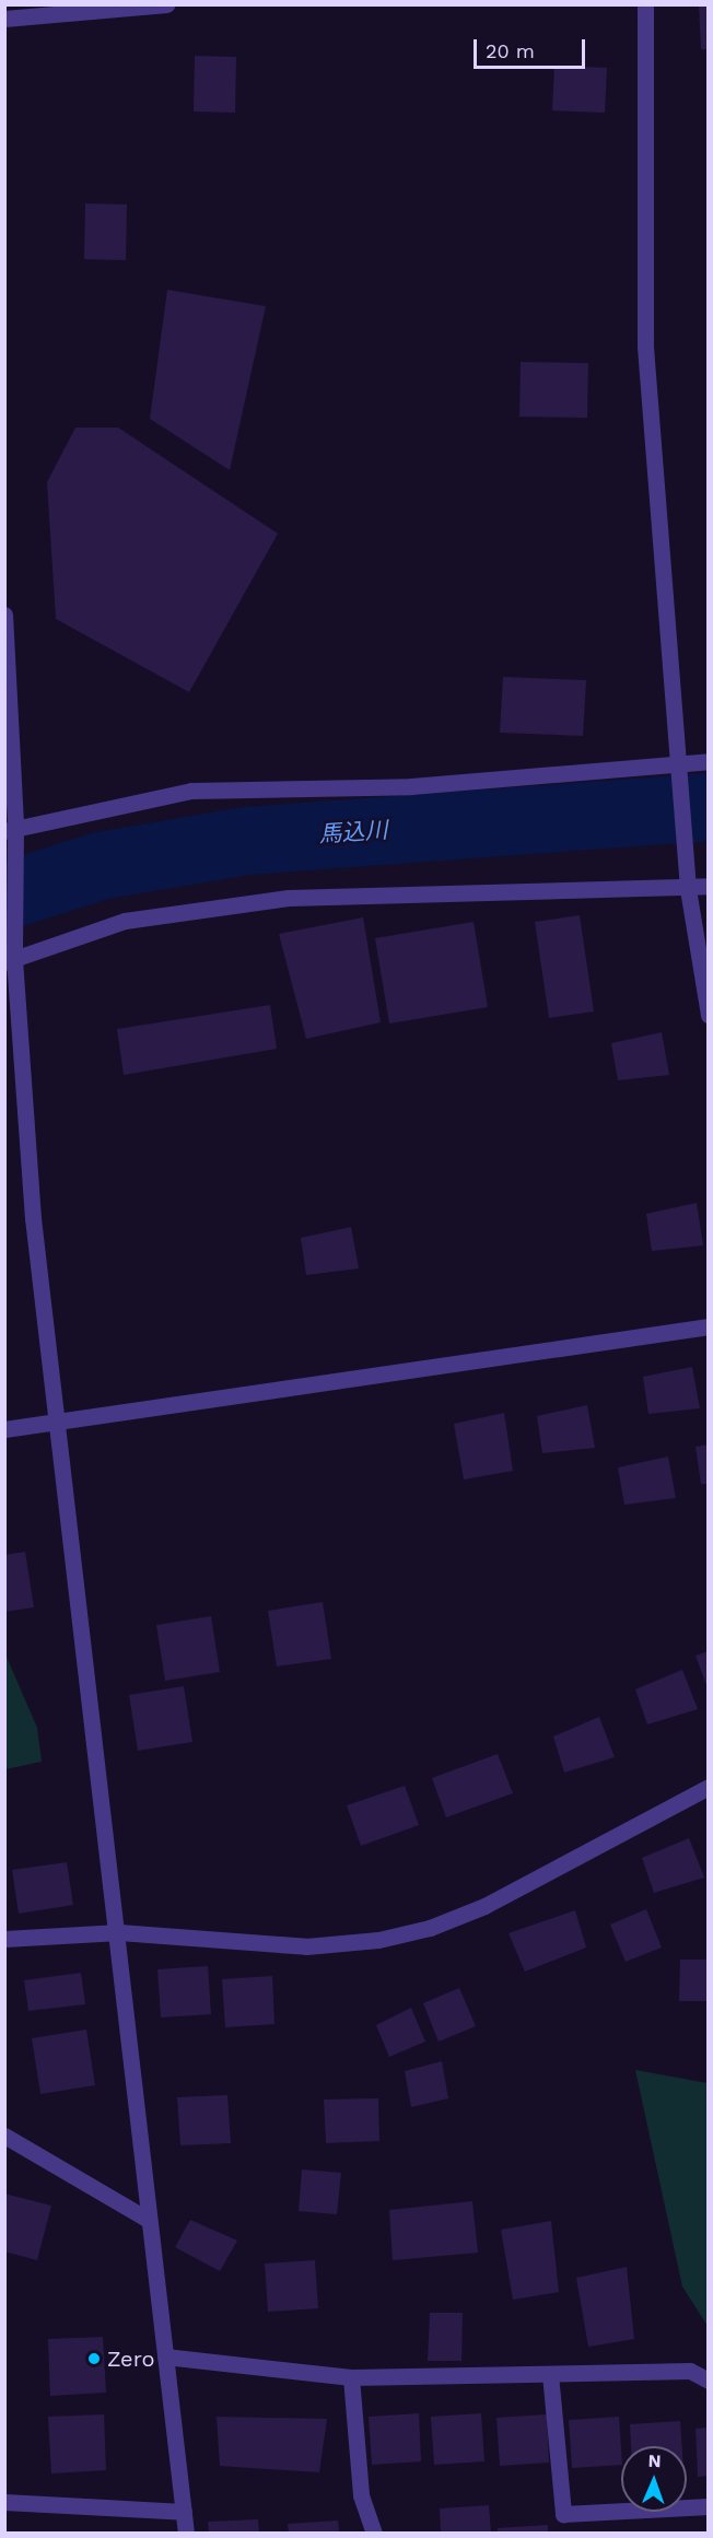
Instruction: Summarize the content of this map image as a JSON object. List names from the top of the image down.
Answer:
{
  "water": ["馬込川"],
  "places": ["Zero"],
  "scale_bar": "20 m",
  "north": "top"
}
